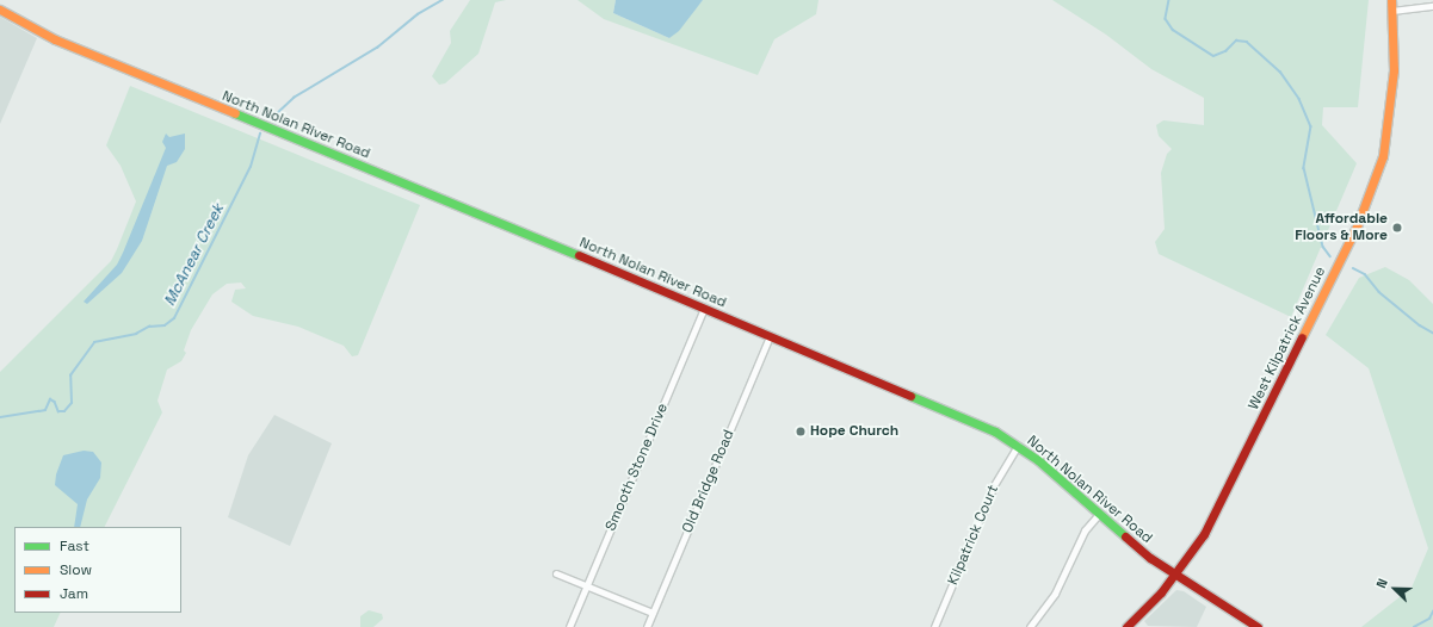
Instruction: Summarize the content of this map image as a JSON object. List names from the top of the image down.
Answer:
{
  "streets": {
    "main road": ["North Nolan River Road", "West Kilpatrick Avenue"],
    "street": ["Smooth Stone Drive", "Old Bridge Road", "Kilpatrick Court"]
  },
  "crossings": [
    ["North Nolan River Road", "West Kilpatrick Avenue"],
    ["North Nolan River Road", "Smooth Stone Drive"],
    ["North Nolan River Road", "Old Bridge Road"],
    ["North Nolan River Road", "Kilpatrick Court"]
  ],
  "water": ["McAnear Creek"],
  "places": ["Affordable Floors & More", "Hope Church"],
  "legend": ["Fast", "Slow", "Jam"],
  "north": "top left"
}
